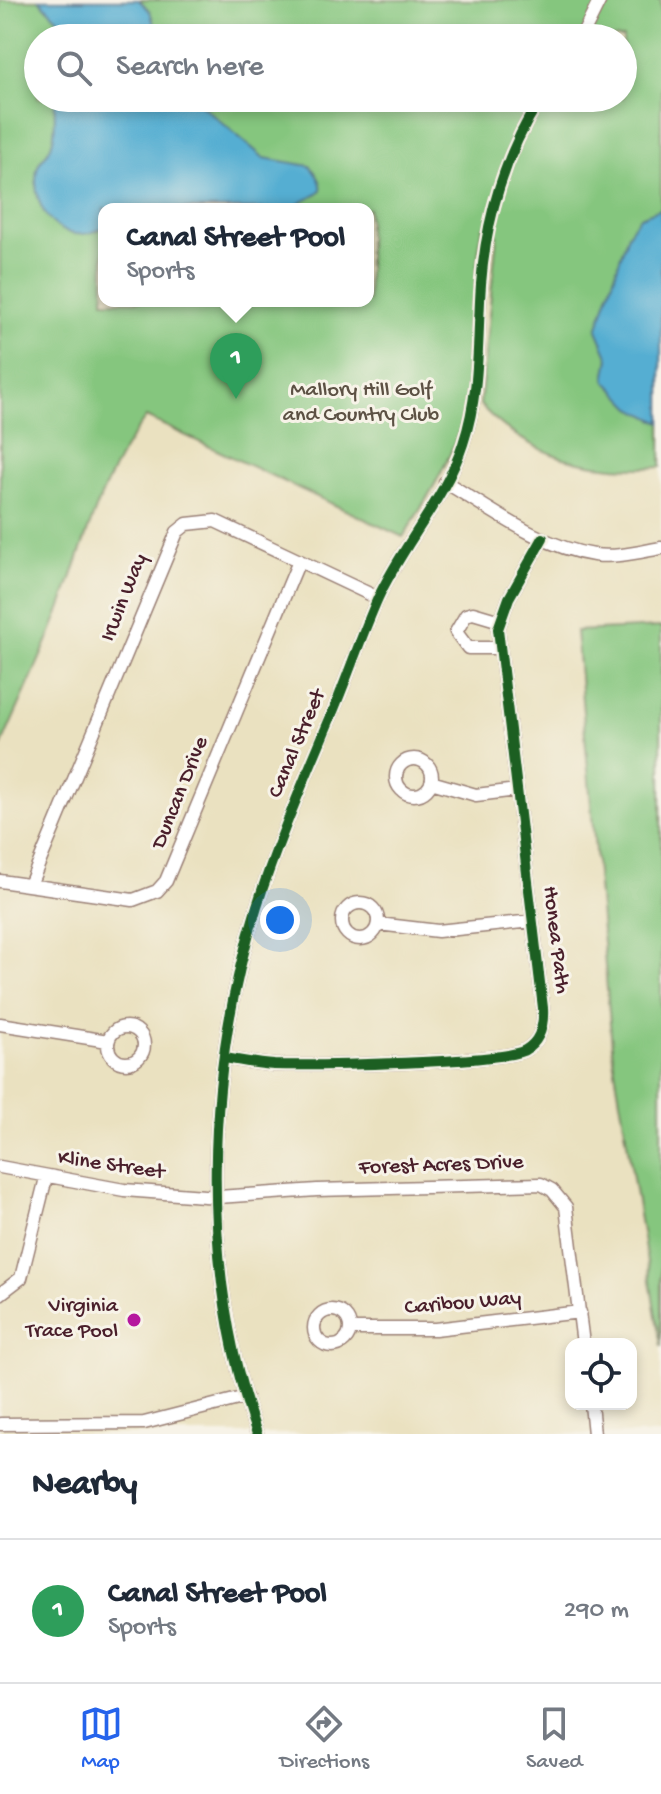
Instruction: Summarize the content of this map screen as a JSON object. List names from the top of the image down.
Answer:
{
  "streets": {
    "street": [
      "Irwin Way",
      "Canal Street",
      "Duncan Drive",
      "Honea Path",
      "Kline Street",
      "Forest Acres Drive",
      "Caribou Way"
    ]
  },
  "crossings": [
    ["Irwin Way", "Canal Street"],
    ["Irwin Way", "Duncan Drive"],
    ["Canal Street", "Honea Path"],
    ["Canal Street", "Kline Street"],
    ["Canal Street", "Forest Acres Drive"],
    ["Kline Street", "Forest Acres Drive"],
    ["Forest Acres Drive", "Caribou Way"]
  ],
  "parks": ["Mallory Hill Golf and Country Club"],
  "places": ["Virginia Trace Pool"],
  "page": {
    "search": "Search here",
    "popup": ["Canal Street Pool", "Sports"],
    "pins": "1",
    "heading": "Nearby",
    "list": [
      {
        "mark": "1",
        "name": "Canal Street Pool",
        "note": "Sports",
        "value": "290 m"
      }
    ],
    "nav": ["Map", "Directions", "Saved"]
  }
}
